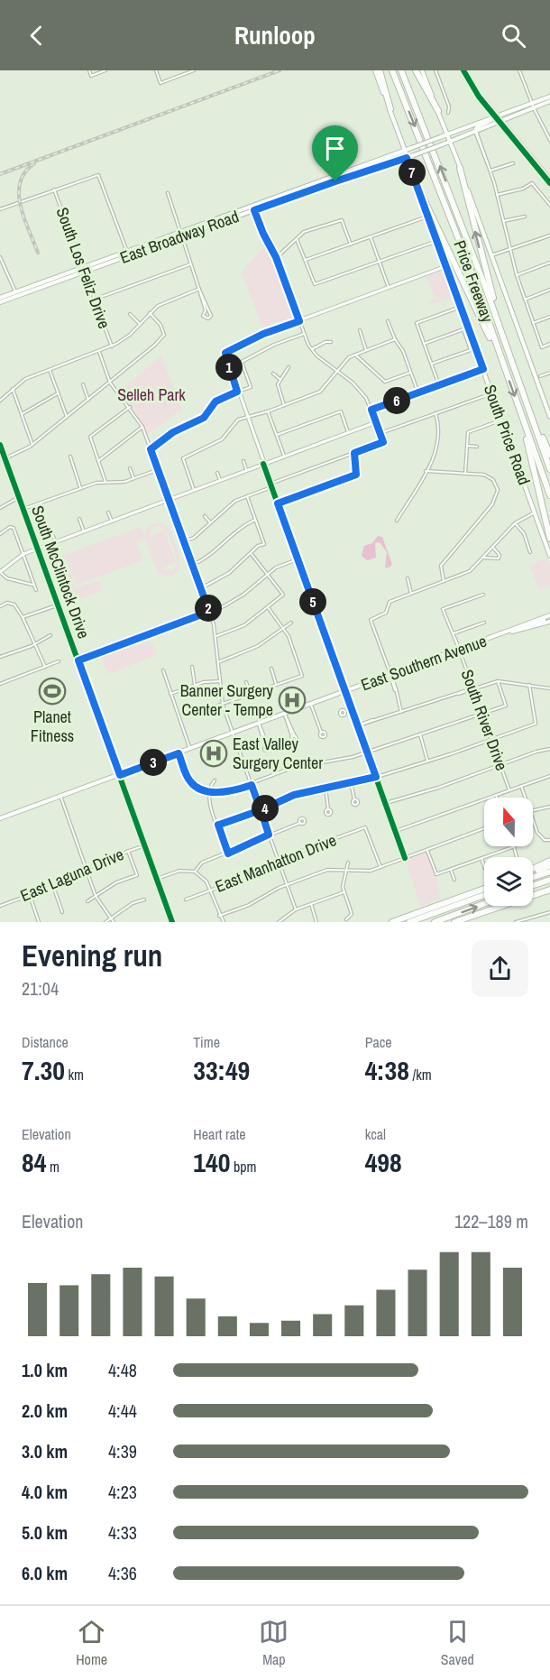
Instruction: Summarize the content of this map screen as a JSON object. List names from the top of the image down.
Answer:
{
  "streets": {
    "highway": ["Price Freeway"],
    "main road": [
      "East Broadway Road",
      "South Price Road",
      "South McClintock Drive",
      "East Southern Avenue"
    ],
    "street": [
      "South Los Feliz Drive",
      "South River Drive",
      "East Manhatton Drive",
      "East Laguna Drive"
    ]
  },
  "crossings": [
    ["East Broadway Road", "South Los Feliz Drive"],
    ["East Broadway Road", "South Price Road"],
    ["South Los Feliz Drive", "East Southern Avenue"],
    ["South Los Feliz Drive", "East Manhatton Drive"],
    ["South McClintock Drive", "East Southern Avenue"],
    ["South McClintock Drive", "East Laguna Drive"],
    ["East Southern Avenue", "South River Drive"]
  ],
  "parks": ["Selleh Park"],
  "places": {
    "sports": ["Planet Fitness"],
    "hospital": ["Banner Surgery Center - Tempe", "East Valley Surgery Center"]
  },
  "north": "top",
  "page": {
    "header": "Runloop",
    "pins": [
      "7",
      "1",
      "6",
      "5",
      "2",
      "3",
      "4"
    ],
    "heading": ["Evening run", "21:04"],
    "stats": [
      ["Distance", "7.30 km"],
      ["Time", "33:49"],
      ["Pace", "4:38 /km"],
      ["Elevation", "84 m"],
      ["Heart rate", "140 bpm"],
      ["kcal", "498"]
    ],
    "chart": ["Elevation", "122–189 m"],
    "list": [
      {
        "name": "1.0 km",
        "note": "4:48"
      },
      {
        "name": "2.0 km",
        "note": "4:44"
      },
      {
        "name": "3.0 km",
        "note": "4:39"
      },
      {
        "name": "4.0 km",
        "note": "4:23"
      },
      {
        "name": "5.0 km",
        "note": "4:33"
      },
      {
        "name": "6.0 km",
        "note": "4:36"
      }
    ],
    "tabs": ["Home", "Map", "Saved"]
  }
}
